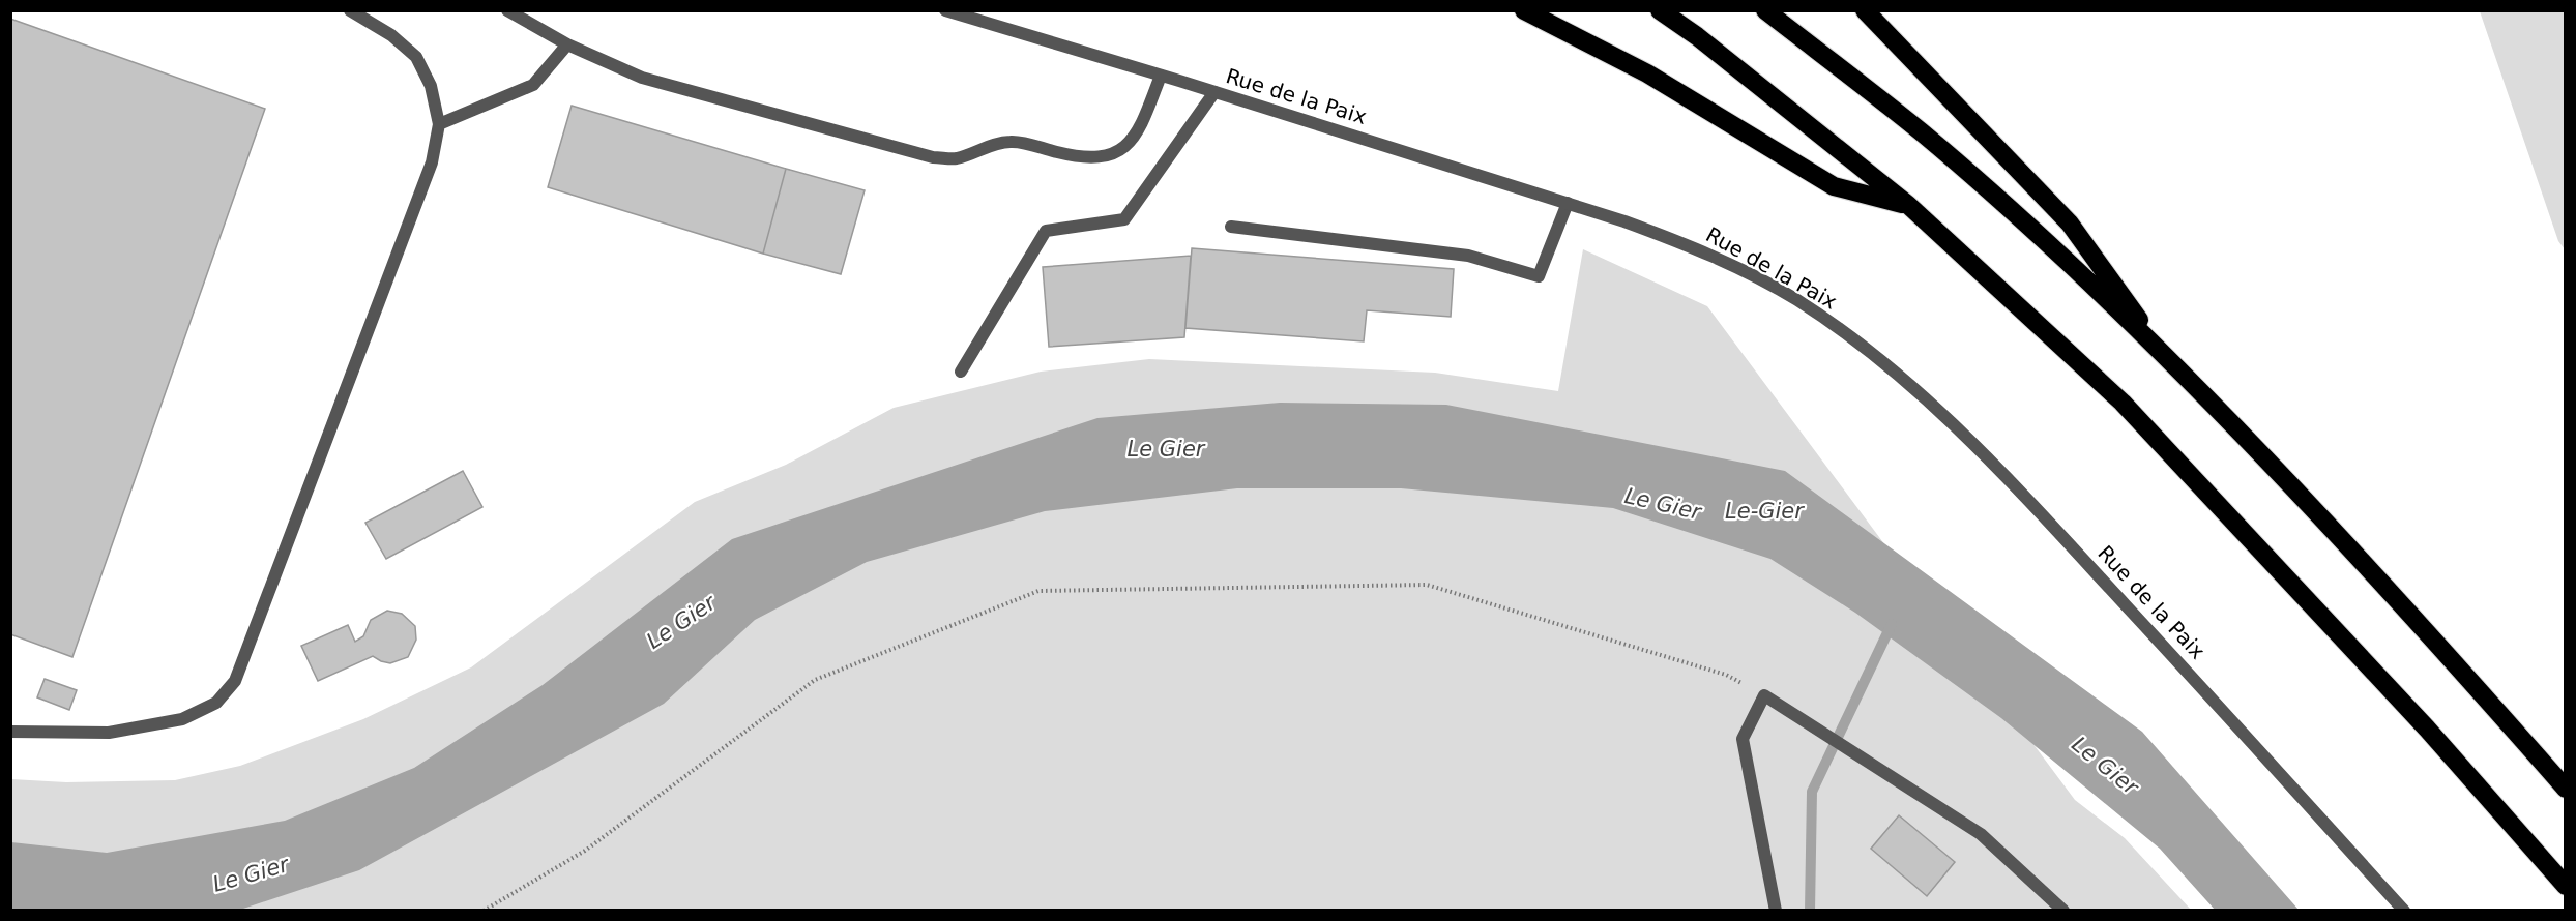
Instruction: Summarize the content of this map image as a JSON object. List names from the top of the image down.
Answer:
{
  "streets": {
    "street": ["Rue de la Paix"]
  },
  "water": ["Le Gier", "Le-Gier"]
}
